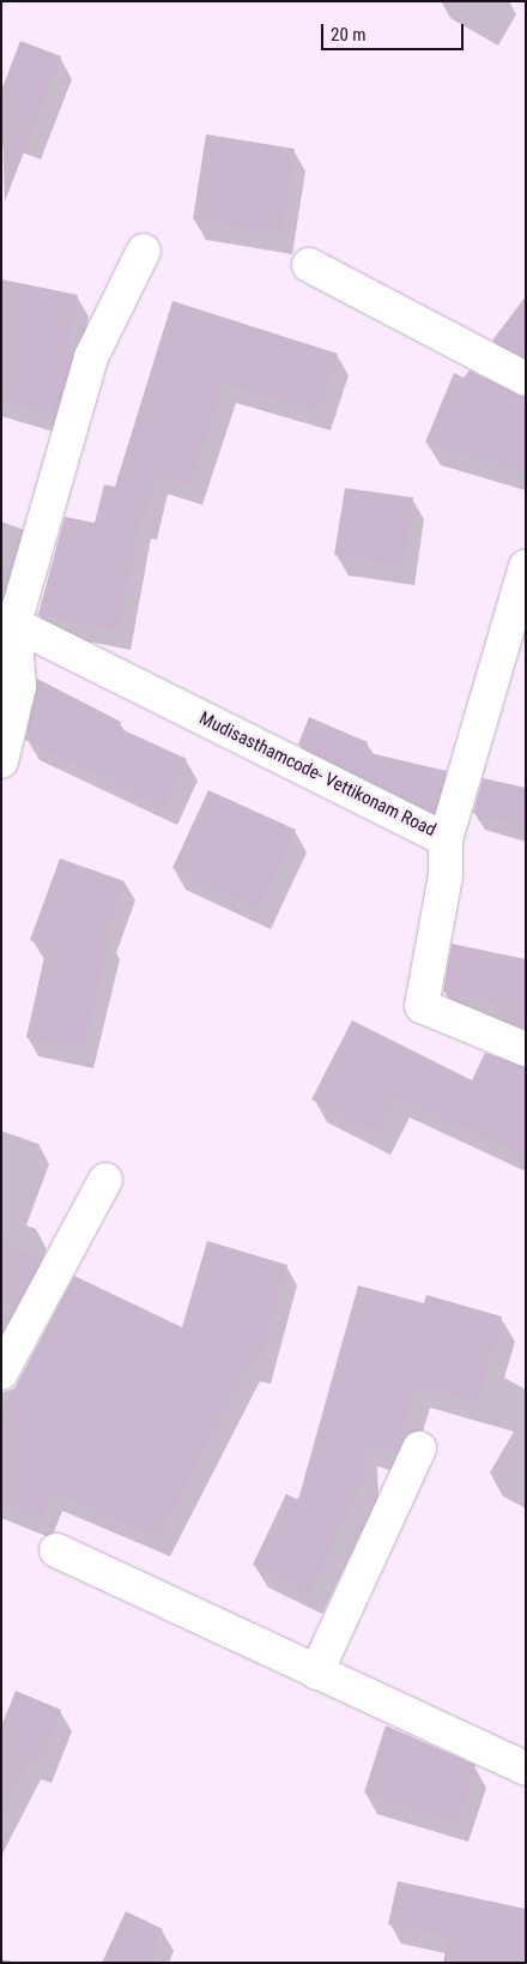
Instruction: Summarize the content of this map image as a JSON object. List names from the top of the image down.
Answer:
{
  "streets": {
    "street": ["Mudisasthamcode- Vettikonam Road"]
  },
  "scale_bar": "20 m"
}
